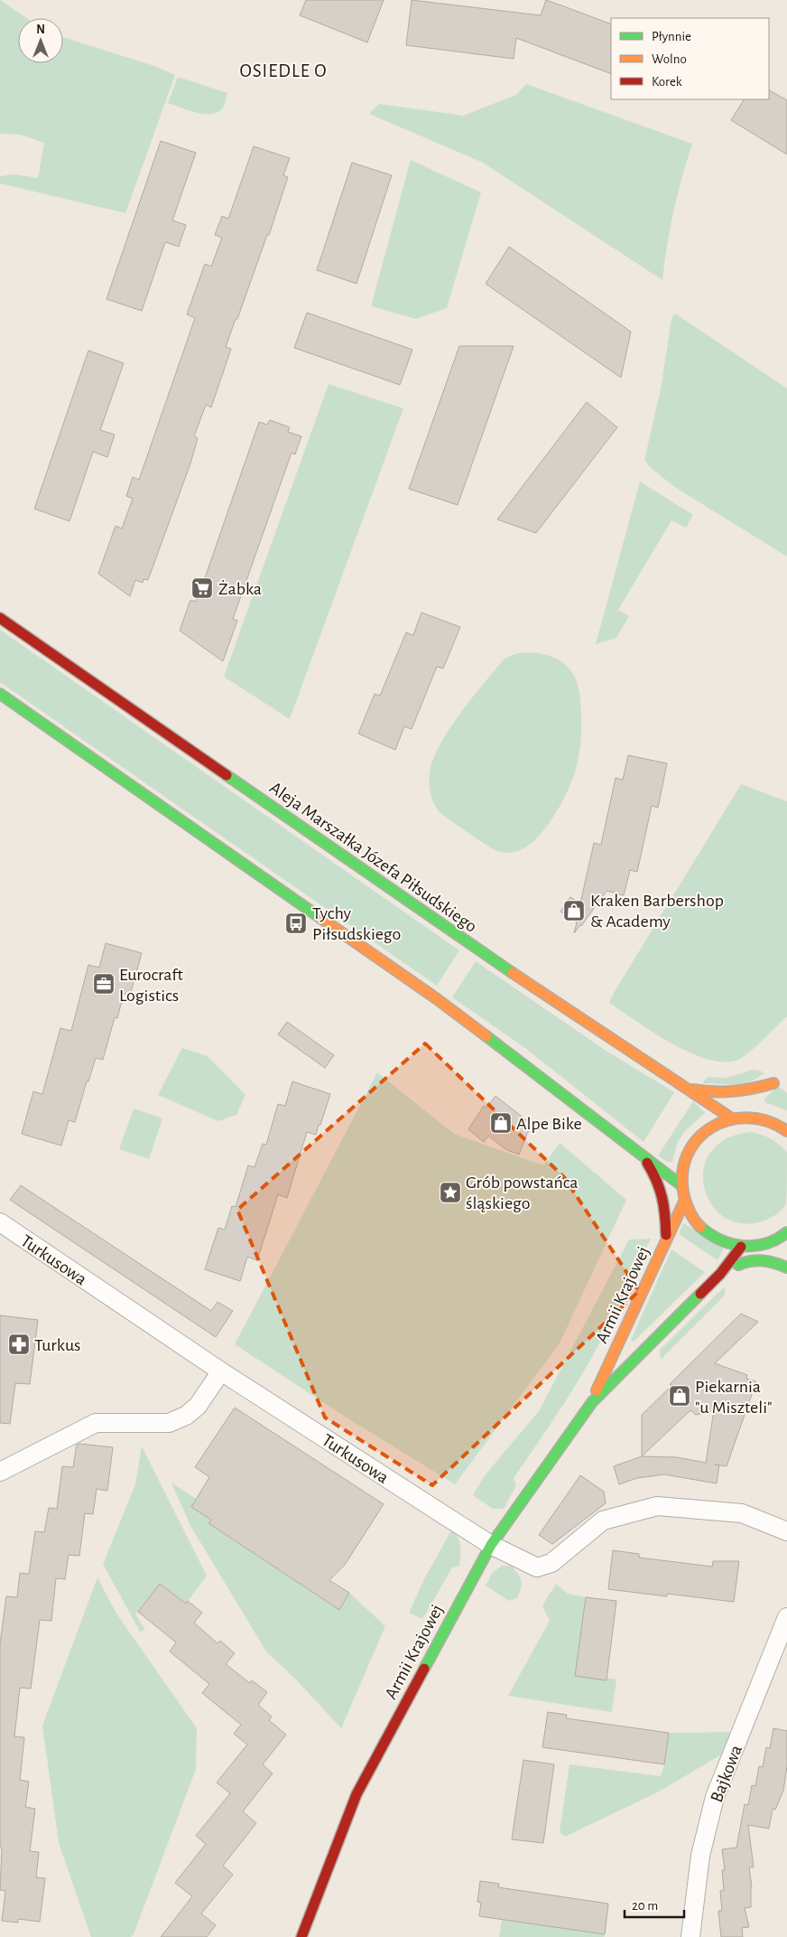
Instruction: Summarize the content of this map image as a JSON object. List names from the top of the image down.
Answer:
{
  "streets": {
    "main road": ["Aleja Marszałka Józefa Piłsudskiego", "Armii Krajowej"],
    "street": ["Turkusowa", "Bajkowa"]
  },
  "crossings": [
    ["Turkusowa", "Armii Krajowej"]
  ],
  "districts": ["OSIEDLE O"],
  "places": {
    "supermarket": ["Żabka"],
    "shop": ["Kraken Barbershop & Academy", "Alpe Bike", "Piekarnia \"u Miszteli\""],
    "bus stop": ["Tychy Piłsudskiego"],
    "office": ["Eurocraft Logistics"],
    "place": ["Grób powstańca śląskiego"],
    "pharmacy": ["Turkus"]
  },
  "legend": ["Płynnie", "Wolno", "Korek"],
  "scale_bar": "20 m",
  "north": "top"
}
